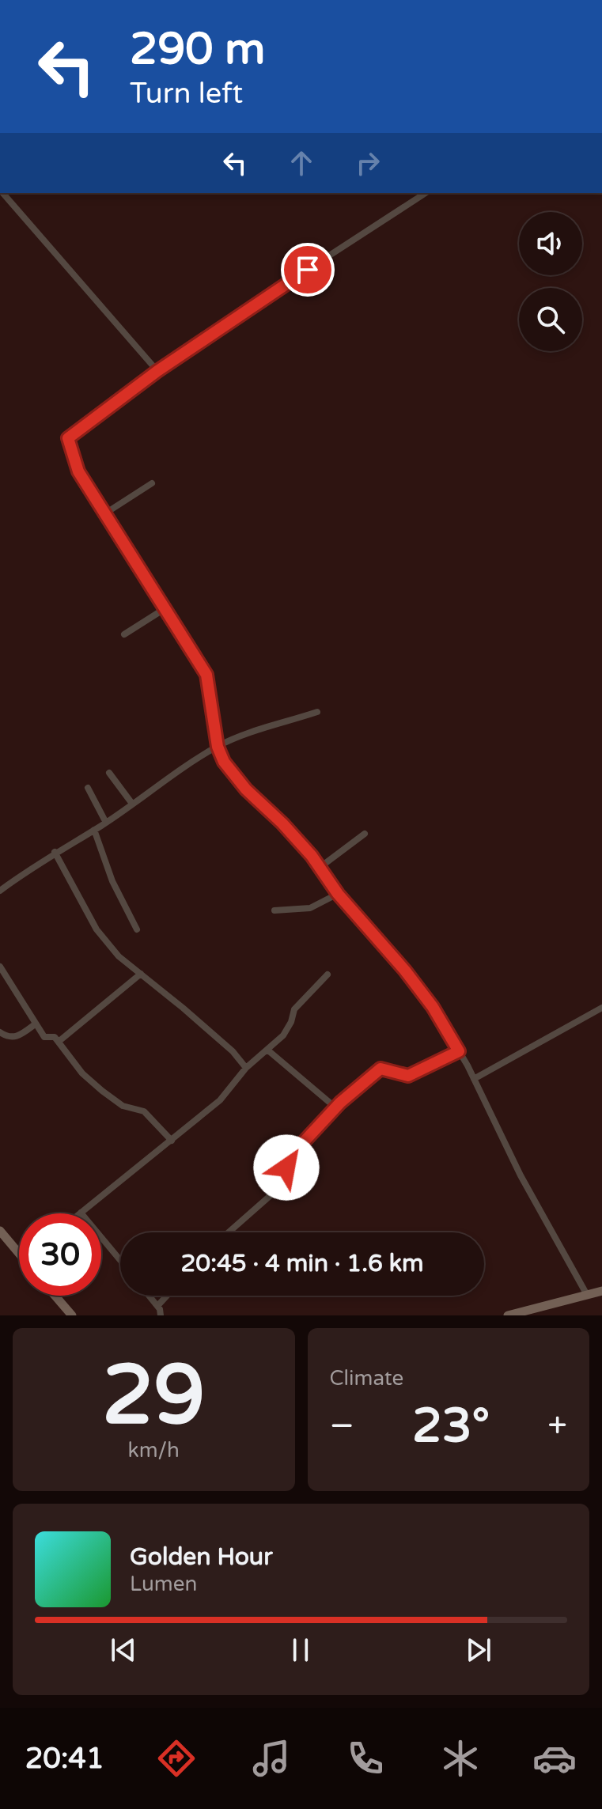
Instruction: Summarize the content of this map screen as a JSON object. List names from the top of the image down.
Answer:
{
  "page": {
    "turn": ["290 m", "Turn left"],
    "limit": "30",
    "trip": "20:45 · 4 min · 1.6 km",
    "tile": [
      ["29", "km/h"],
      "Climate"
    ],
    "heat": ["−", "23°", "+"],
    "song": ["Golden Hour", "Lumen"],
    "tabs": "20:41"
  }
}
